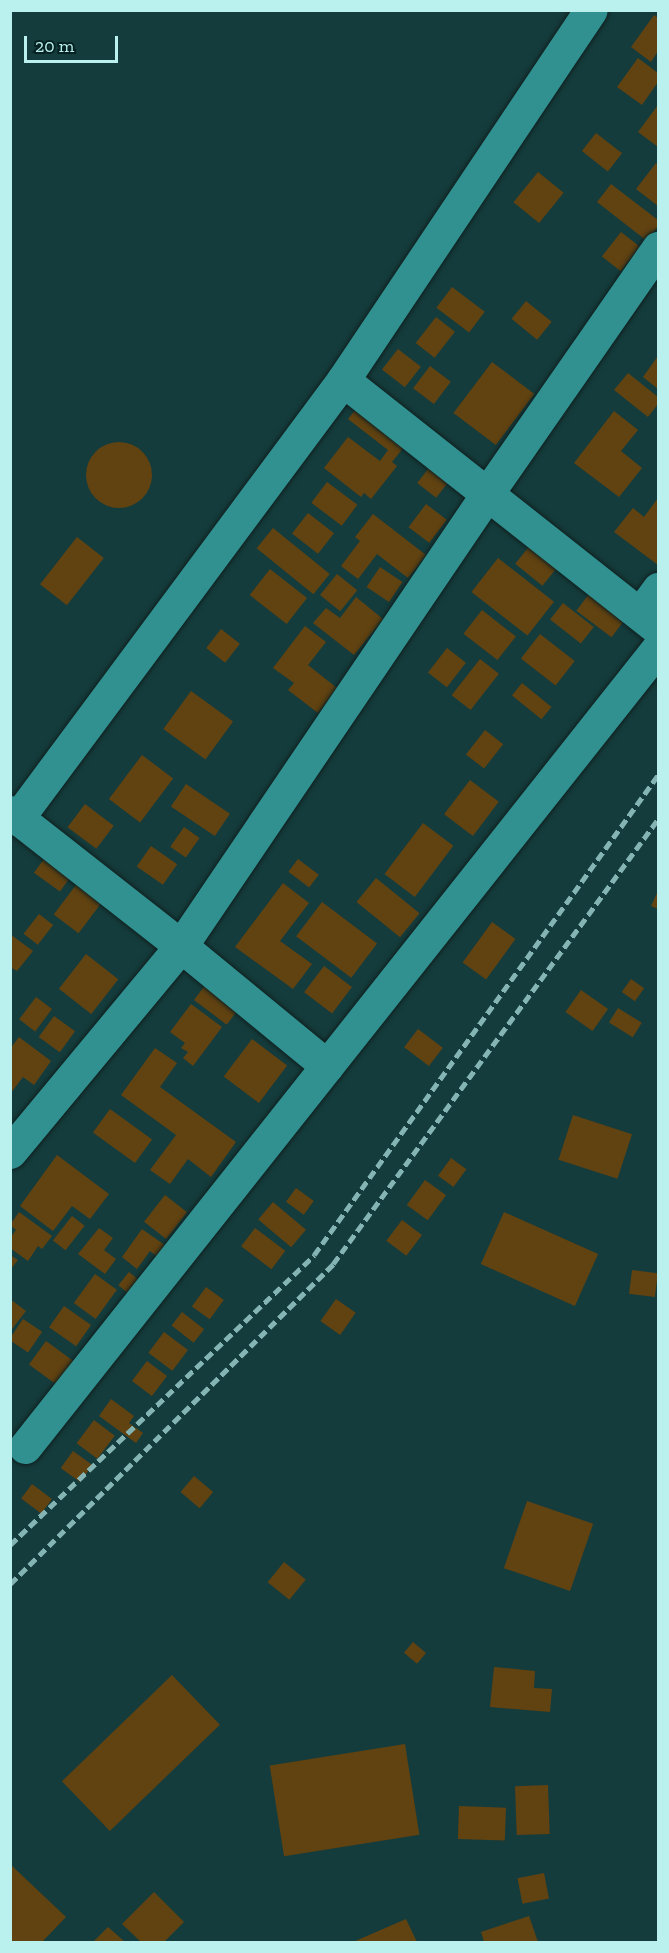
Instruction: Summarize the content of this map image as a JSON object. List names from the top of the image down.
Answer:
{
  "scale_bar": "20 m"
}
